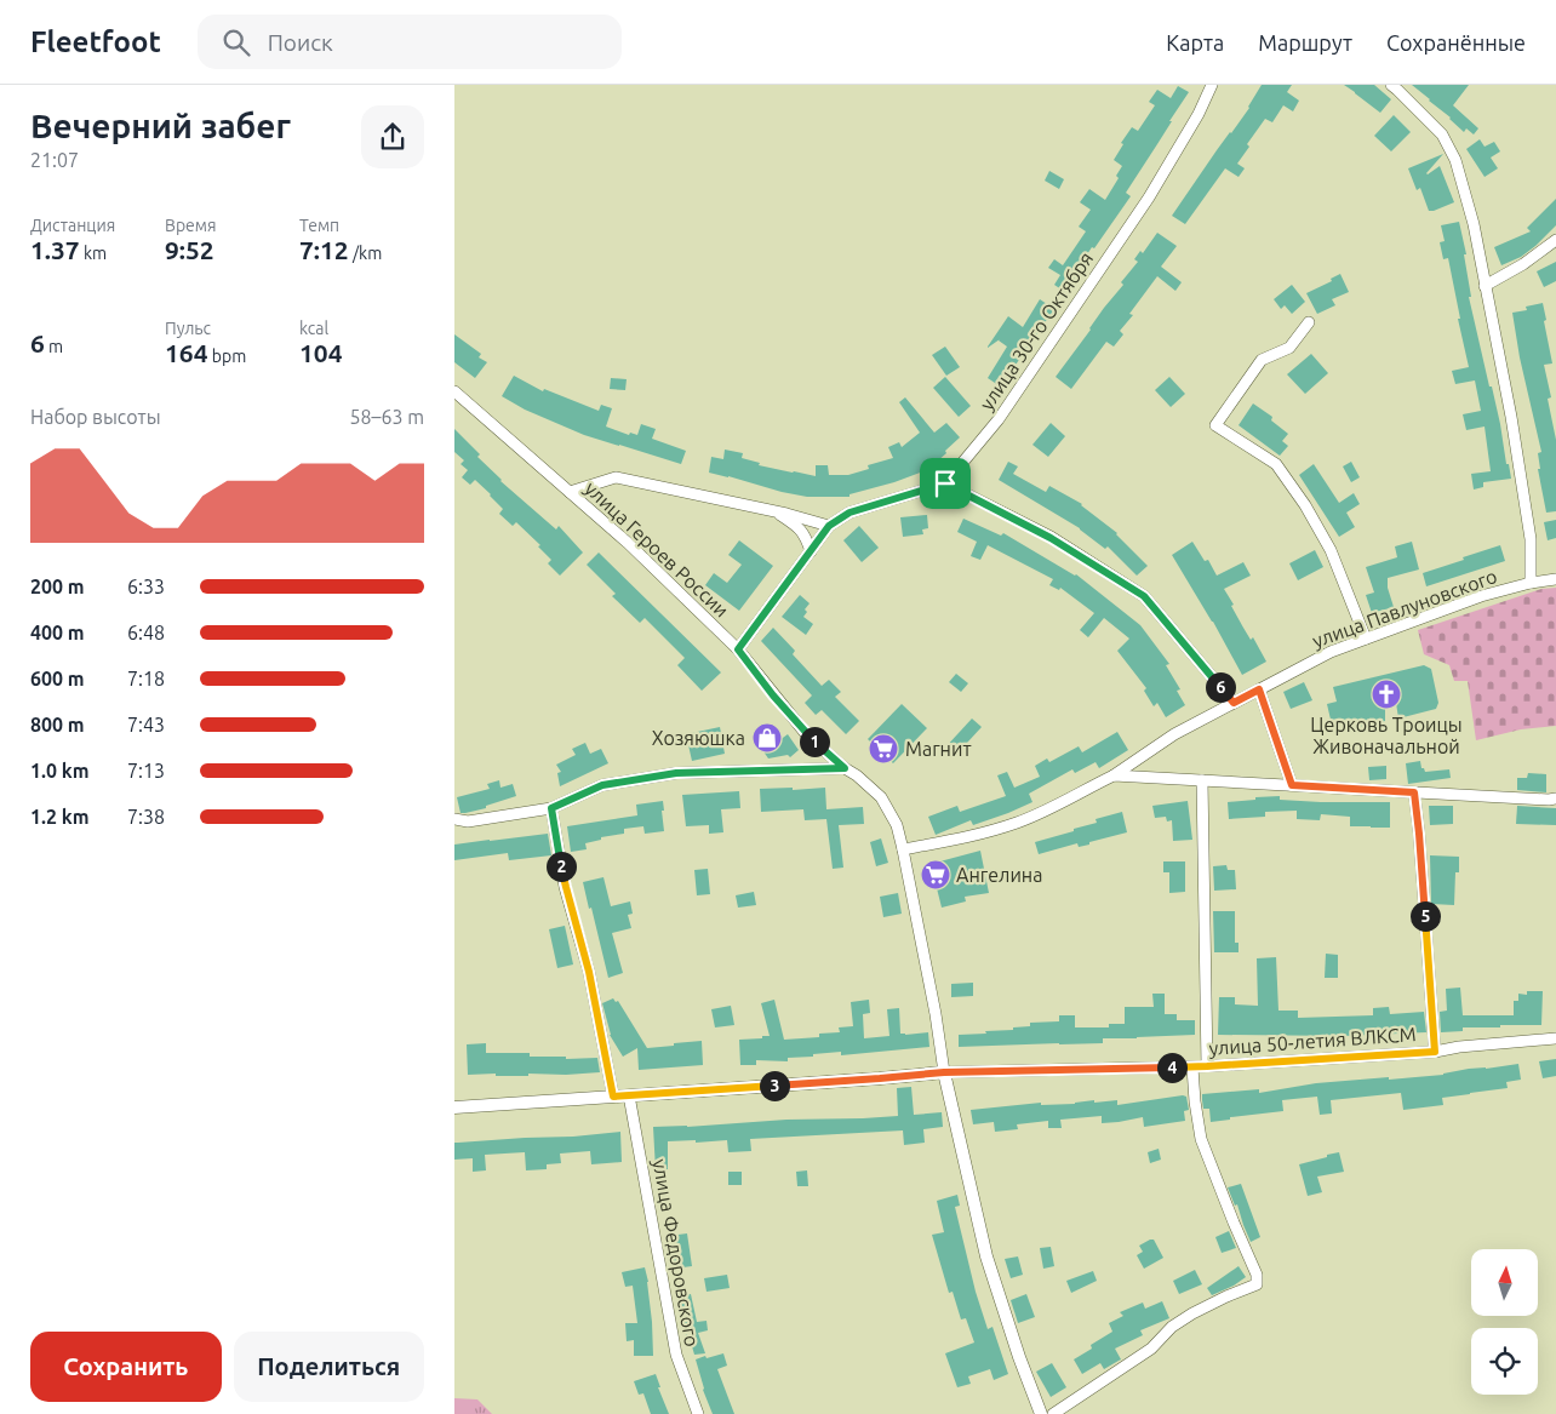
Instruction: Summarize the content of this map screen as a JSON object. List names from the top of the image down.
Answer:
{
  "streets": {
    "street": [
      "улица 30-го Октября",
      "улица Героев России",
      "улица Павлуновского",
      "улица 50-летия ВЛКСМ",
      "улица Федоровского"
    ]
  },
  "crossings": [
    ["улица Героев России", "улица Павлуновского"],
    ["улица Героев России", "улица 50-летия ВЛКСМ"],
    ["улица 50-летия ВЛКСМ", "улица Федоровского"]
  ],
  "places": {
    "church": ["Церковь Троицы Живоначальной"],
    "shop": ["Хозяюшка"],
    "supermarket": ["Магнит", "Ангелина"]
  },
  "north": "top",
  "page": {
    "header": "Fleetfoot",
    "search": "Поиск",
    "nav": ["Карта", "Маршрут", "Сохранённые"],
    "heading": ["Вечерний забег", "21:07"],
    "stats": [
      ["Дистанция", "1.37 km"],
      ["Время", "9:52"],
      ["Темп", "7:12 /km"],
      ["6 m"],
      ["Пульс", "164 bpm"],
      ["kcal", "104"]
    ],
    "chart": ["Набор высоты", "58–63 m"],
    "list": [
      {
        "name": "200 m",
        "note": "6:33"
      },
      {
        "name": "400 m",
        "note": "6:48"
      },
      {
        "name": "600 m",
        "note": "7:18"
      },
      {
        "name": "800 m",
        "note": "7:43"
      },
      {
        "name": "1.0 km",
        "note": "7:13"
      },
      {
        "name": "1.2 km",
        "note": "7:38"
      }
    ],
    "pins": [
      "6",
      "1",
      "2",
      "5",
      "4",
      "3"
    ],
    "buttons": ["Сохранить", "Поделиться"]
  }
}
